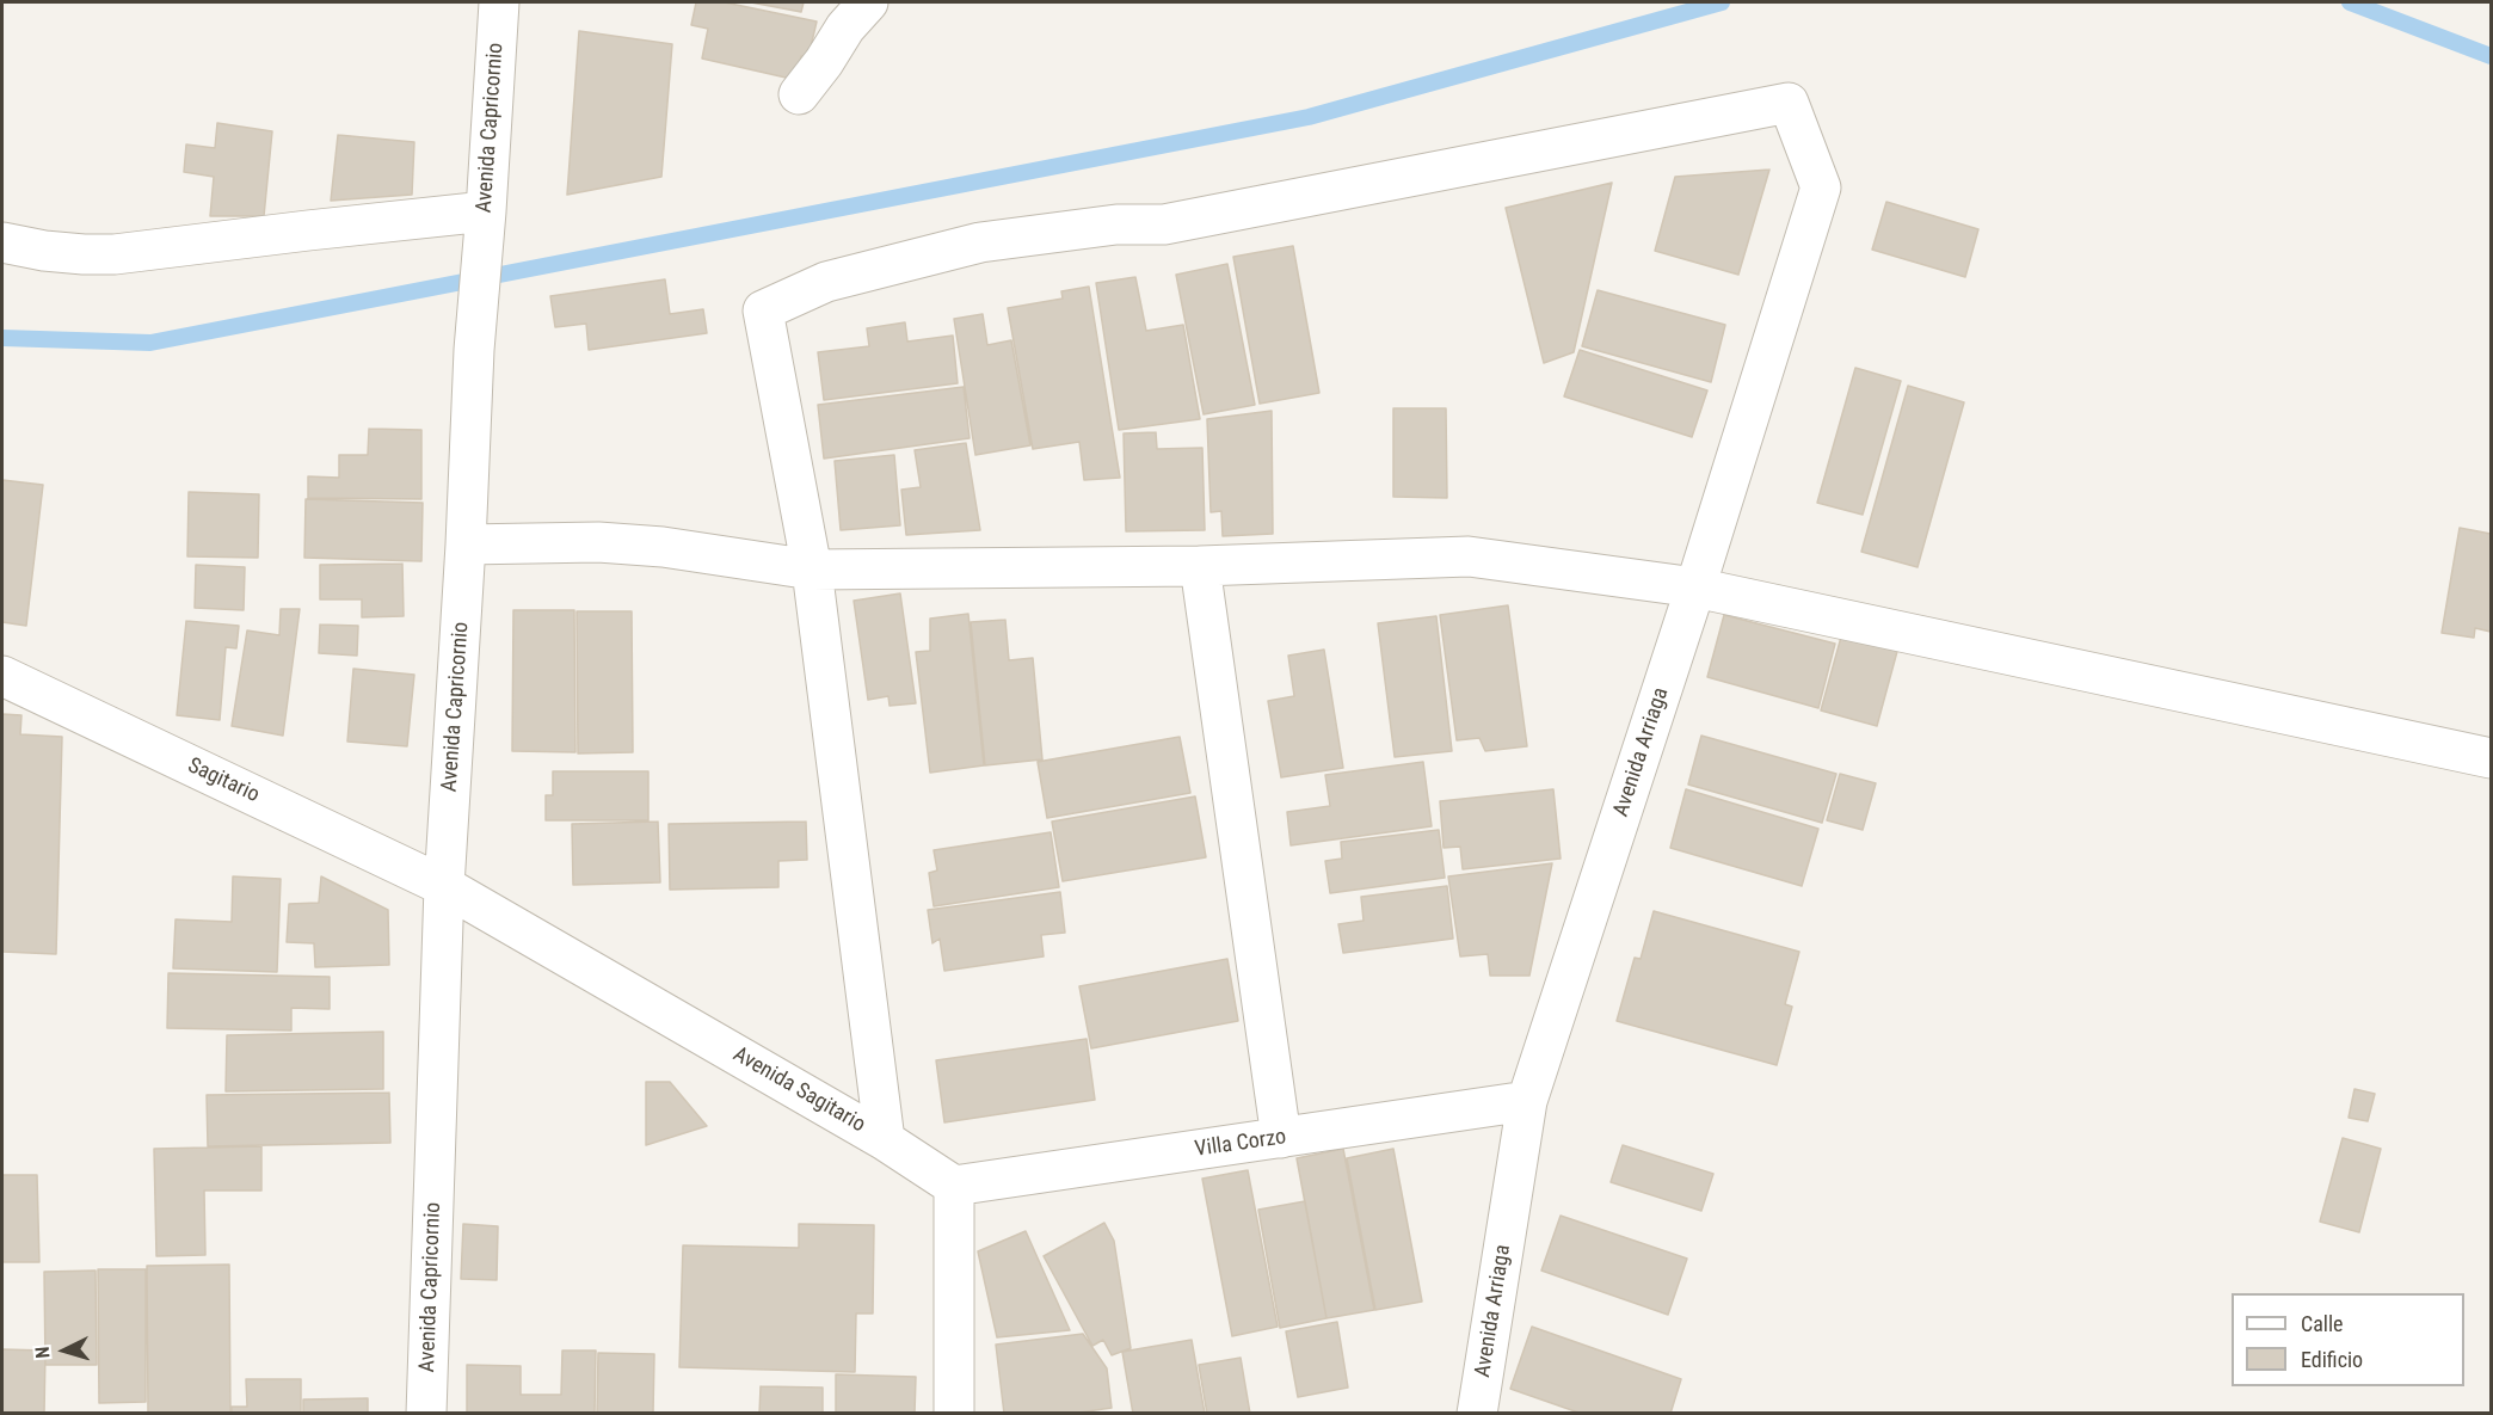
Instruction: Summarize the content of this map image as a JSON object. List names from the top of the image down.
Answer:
{
  "streets": {
    "street": [
      "Avenida Capricornio",
      "Avenida Arriaga",
      "Sagitario",
      "Avenida Sagitario",
      "Villa Corzo"
    ]
  },
  "crossings": [
    ["Avenida Capricornio", "Sagitario"],
    ["Avenida Capricornio", "Avenida Sagitario"],
    ["Avenida Arriaga", "Villa Corzo"],
    ["Sagitario", "Avenida Sagitario"],
    ["Avenida Sagitario", "Villa Corzo"]
  ],
  "legend": ["Calle", "Edificio"],
  "north": "left"
}
